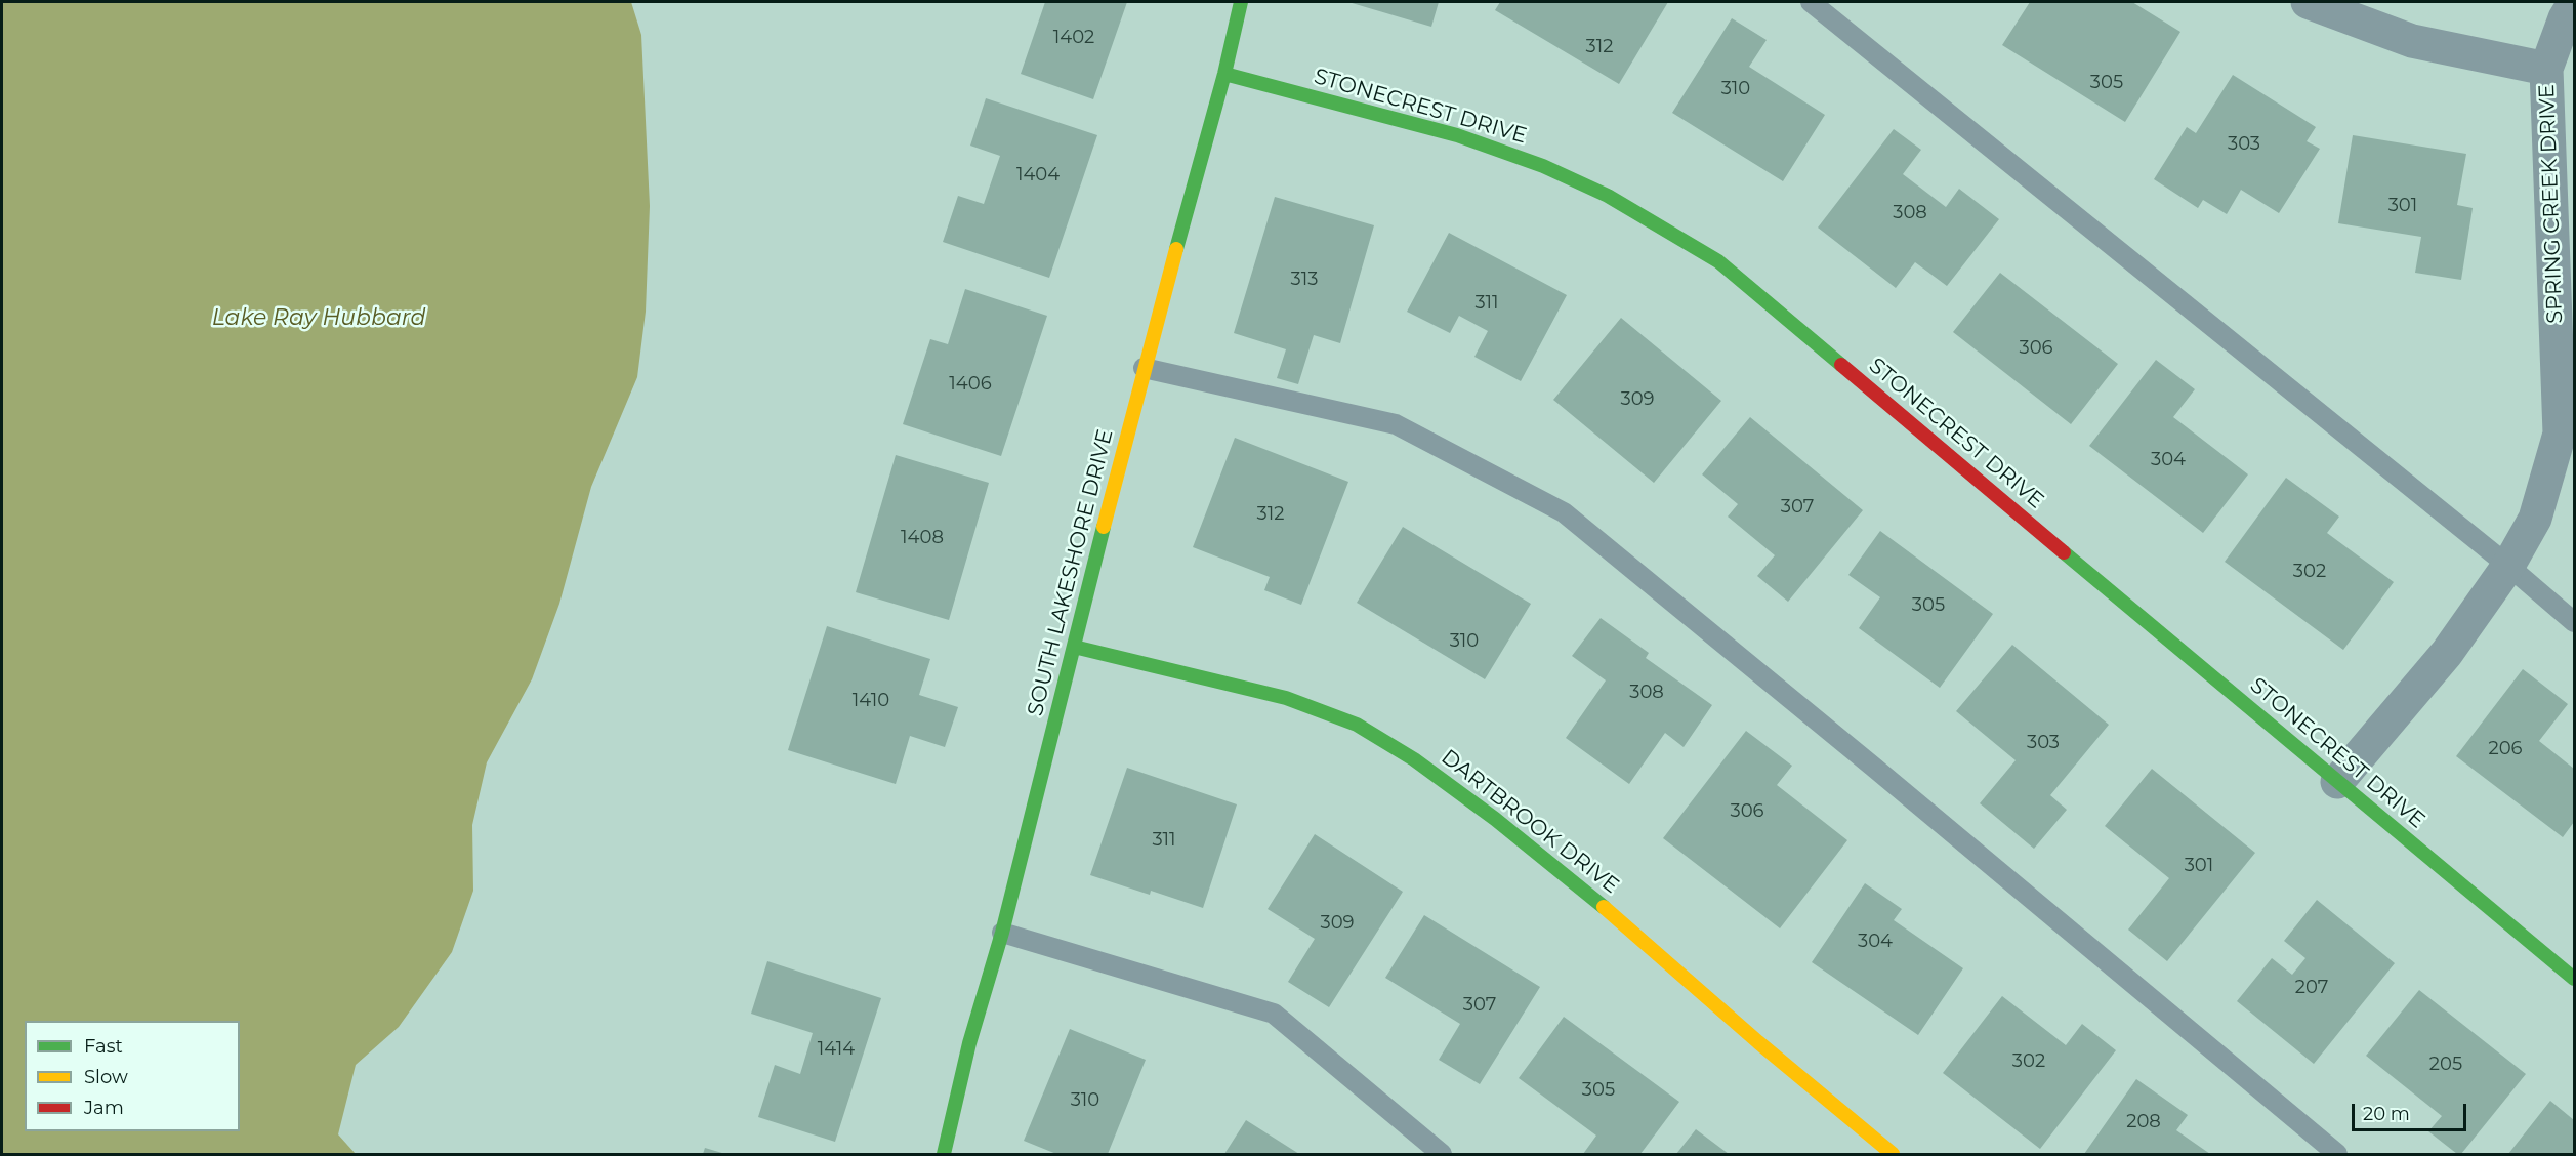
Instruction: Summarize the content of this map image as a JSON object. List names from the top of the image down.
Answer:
{
  "streets": {
    "street": [
      "STONECREST DRIVE",
      "SPRING CREEK DRIVE",
      "SOUTH LAKESHORE DRIVE",
      "DARTBROOK DRIVE"
    ]
  },
  "crossings": [
    ["STONECREST DRIVE", "SPRING CREEK DRIVE"],
    ["STONECREST DRIVE", "SOUTH LAKESHORE DRIVE"],
    ["SOUTH LAKESHORE DRIVE", "DARTBROOK DRIVE"]
  ],
  "water": ["Lake Ray Hubbard"],
  "house_numbers": [
    "1402",
    "312",
    "305",
    "310",
    "303",
    "1404",
    "301",
    "308",
    "313",
    "311",
    "306",
    "1406",
    "309",
    "304",
    "307",
    "312",
    "1408",
    "302",
    "305",
    "310",
    "308",
    "1410",
    "303",
    "206",
    "306",
    "311",
    "301",
    "309",
    "304",
    "207",
    "307",
    "1414",
    "302",
    "205",
    "305",
    "310",
    "208"
  ],
  "legend": ["Fast", "Slow", "Jam"],
  "scale_bar": "20 m"
}
